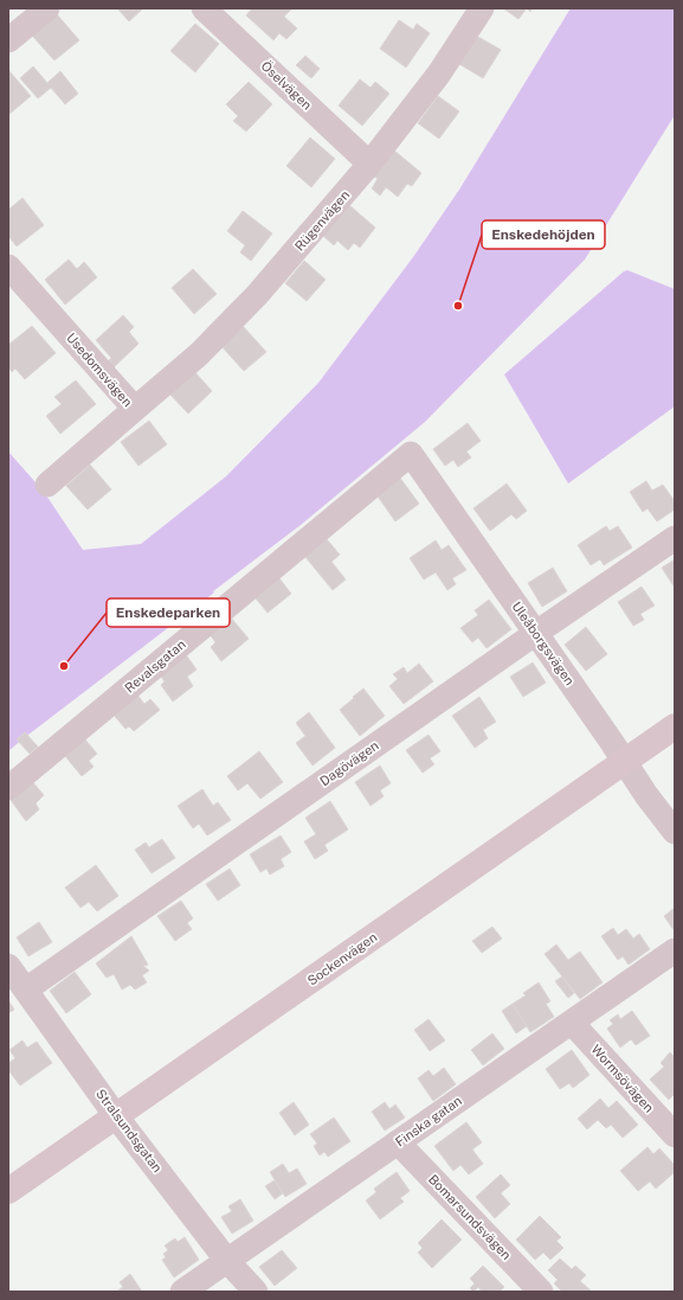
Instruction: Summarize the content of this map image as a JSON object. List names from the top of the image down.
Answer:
{
  "streets": {
    "street": [
      "Öselvägen",
      "Rügenvägen",
      "Usedomsvägen",
      "Uleåborgsvägen",
      "Revalsgatan",
      "Dagövägen",
      "Sockenvägen",
      "Wormsövägen",
      "Finska gatan",
      "Stralsundsgatan",
      "Bomarsundsvägen"
    ]
  },
  "crossings": [
    ["Öselvägen", "Rügenvägen"],
    ["Rügenvägen", "Usedomsvägen"],
    ["Uleåborgsvägen", "Revalsgatan"],
    ["Uleåborgsvägen", "Dagövägen"],
    ["Uleåborgsvägen", "Sockenvägen"],
    ["Dagövägen", "Stralsundsgatan"],
    ["Sockenvägen", "Stralsundsgatan"],
    ["Wormsövägen", "Finska gatan"],
    ["Finska gatan", "Stralsundsgatan"],
    ["Finska gatan", "Bomarsundsvägen"]
  ],
  "places": ["Enskedehöjden", "Enskedeparken"]
}
